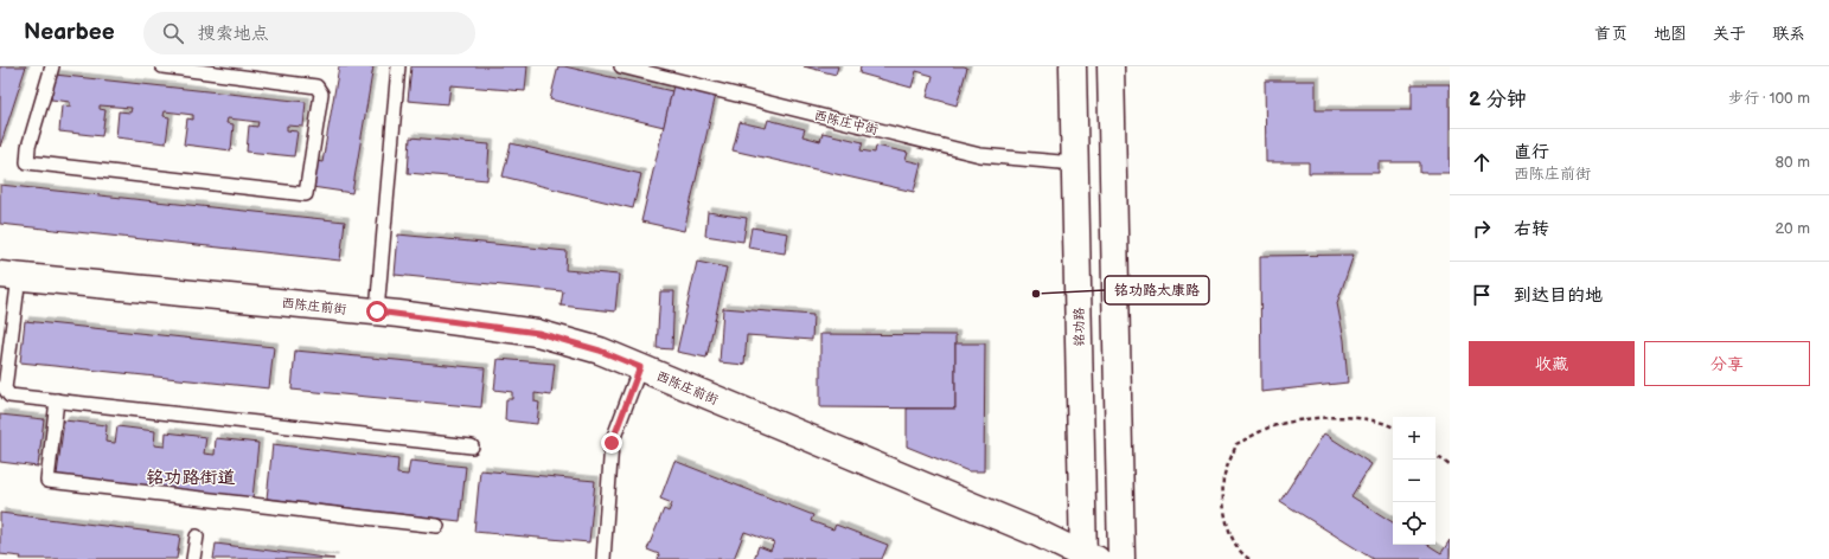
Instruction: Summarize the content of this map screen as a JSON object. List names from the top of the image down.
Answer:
{
  "streets": {
    "street": ["西陈庄前街", "铭功路"],
    "lane": ["西陈庄中街"]
  },
  "crossings": [
    ["西陈庄中街", "铭功路"],
    ["西陈庄前街", "铭功路"]
  ],
  "districts": ["铭功路街道"],
  "places": ["铭功路太康路"],
  "page": {
    "header": "Nearbee",
    "search": "搜索地点",
    "nav": [
      "首页",
      "地图",
      "关于",
      "联系"
    ],
    "heading": ["2 分钟", "步行 · 100 m"],
    "list": [
      ["直行", "西陈庄前街", "80 m"],
      ["右转", "20 m"],
      "到达目的地"
    ],
    "buttons": ["收藏", "分享"],
    "map_buttons": ["+", "−"]
  }
}
